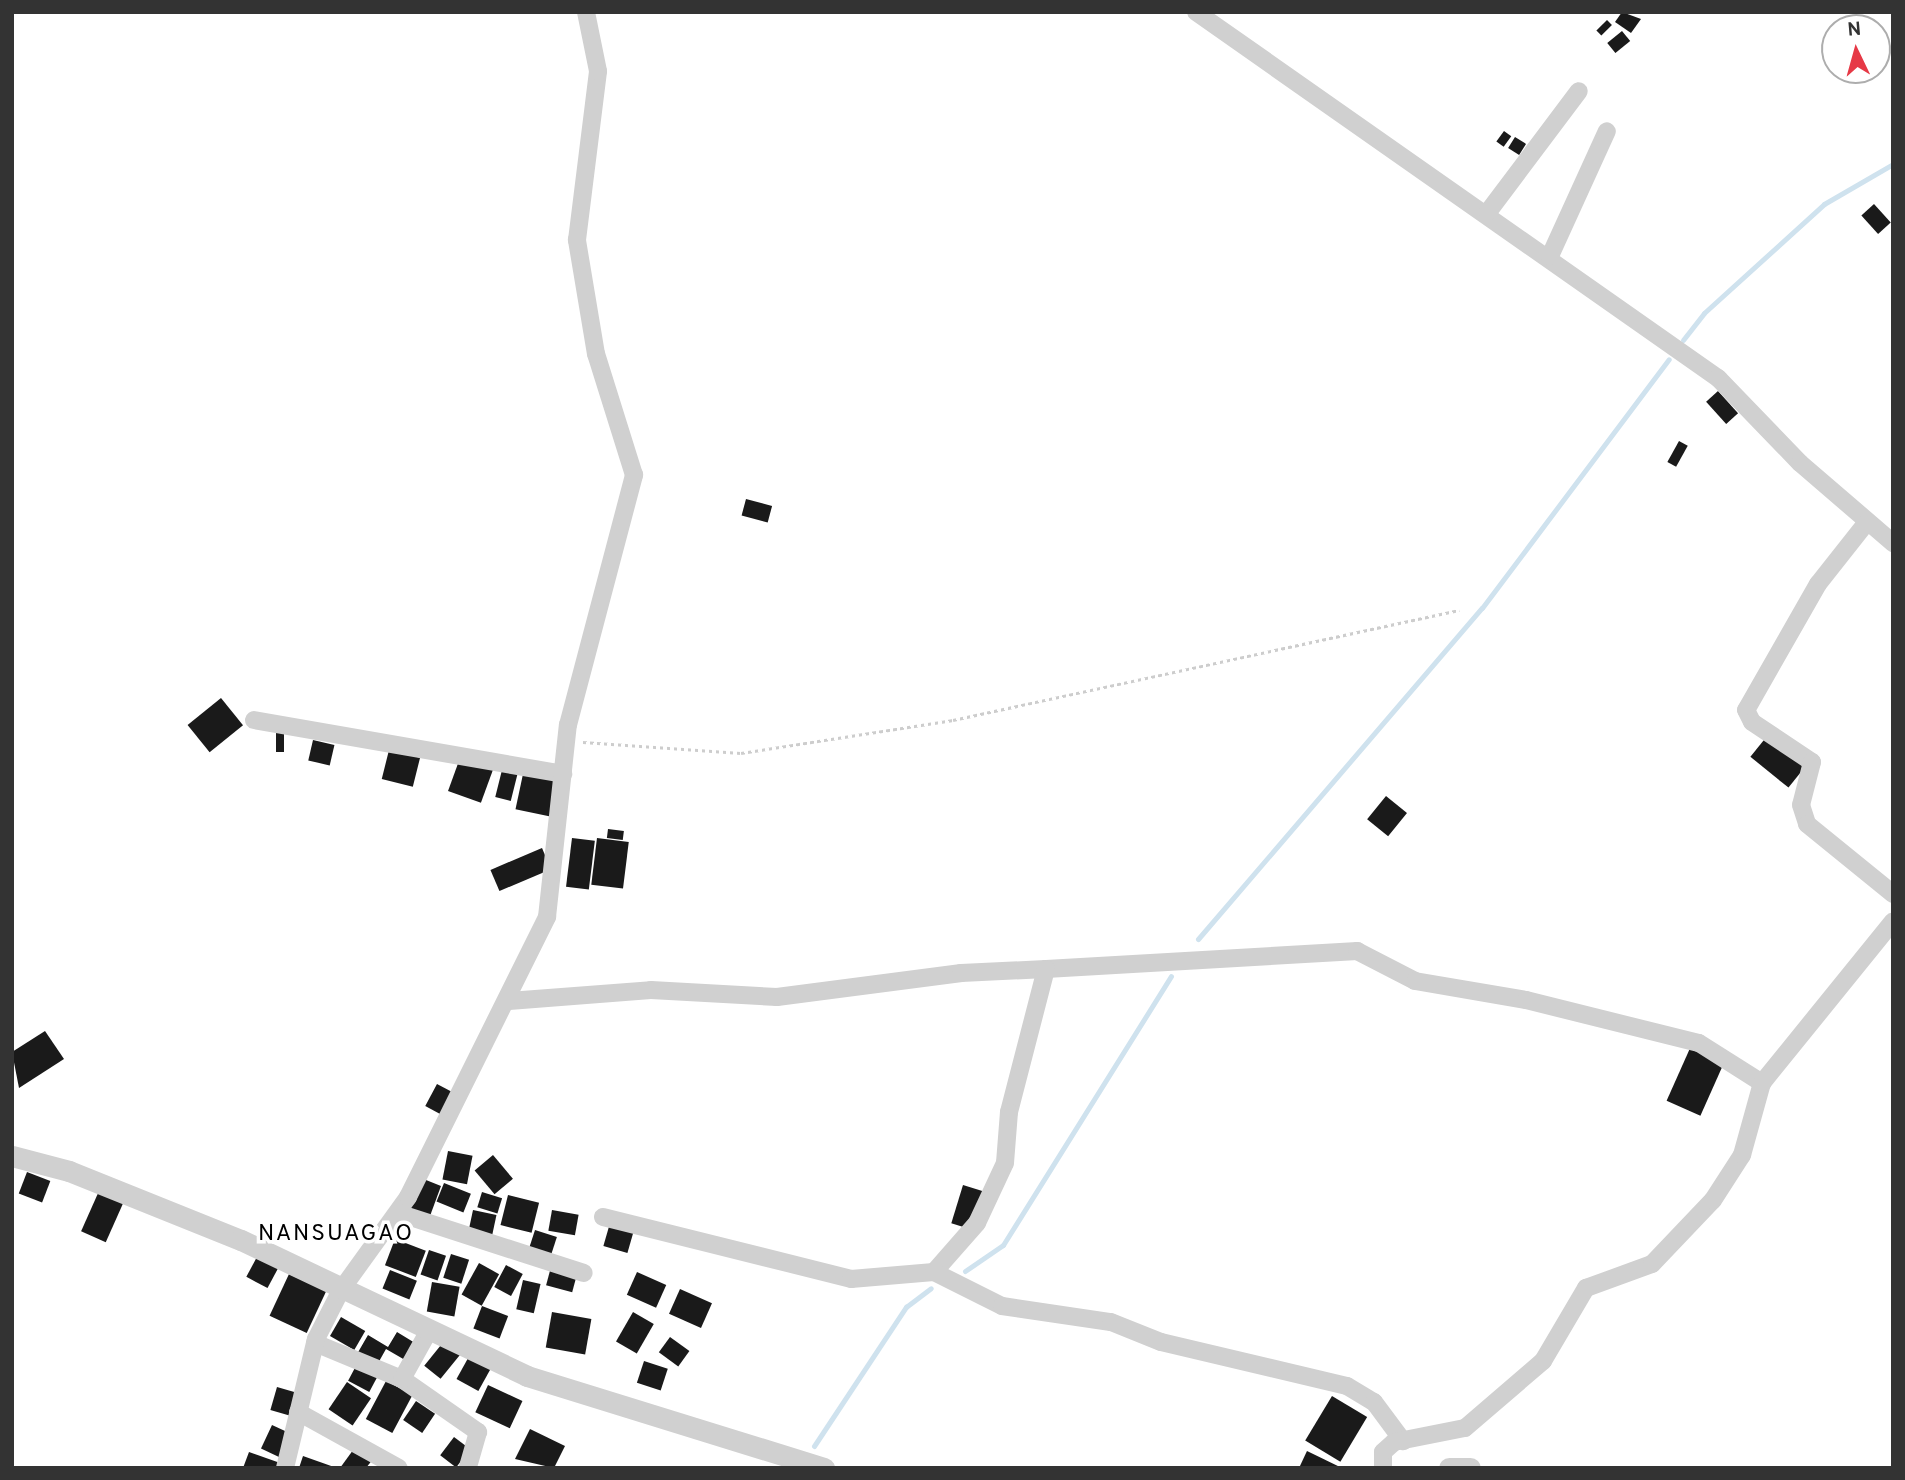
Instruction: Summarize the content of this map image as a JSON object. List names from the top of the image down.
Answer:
{
  "districts": ["NANSUAGAO"],
  "north": "top"
}
